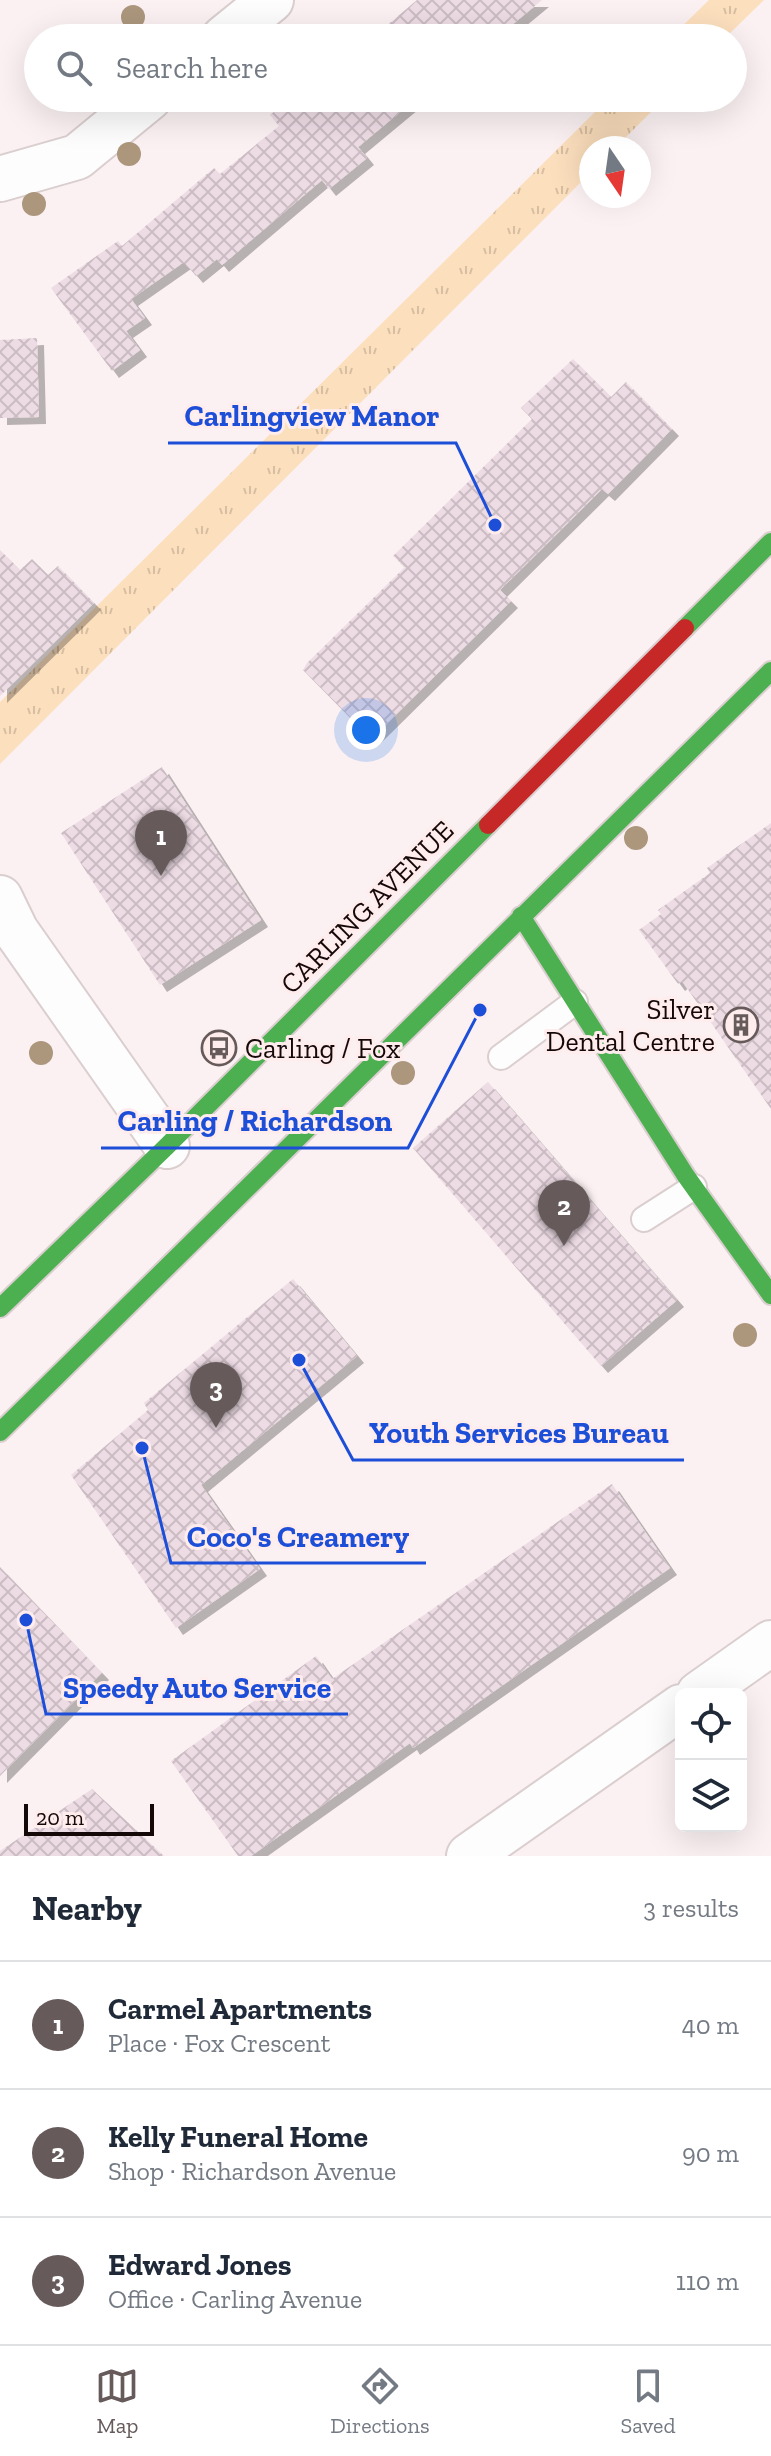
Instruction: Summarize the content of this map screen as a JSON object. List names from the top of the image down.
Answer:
{
  "streets": {
    "main road": ["CARLING AVENUE"]
  },
  "places": {
    "other": [
      "Carlingview Manor",
      "Carling / Richardson",
      "Youth Services Bureau",
      "Coco's Creamery",
      "Speedy Auto Service"
    ],
    "building": ["Silver Dental Centre"],
    "bus stop": ["Carling / Fox"]
  },
  "scale_bar": "20 m",
  "north": "bottom",
  "page": {
    "search": "Search here",
    "pins": ["1", "2", "3"],
    "scale": "20 m",
    "heading": ["Nearby", "3 results"],
    "list": [
      {
        "mark": "1",
        "name": "Carmel Apartments",
        "note": "Place · Fox Crescent",
        "value": "40 m"
      },
      {
        "mark": "2",
        "name": "Kelly Funeral Home",
        "note": "Shop · Richardson Avenue",
        "value": "90 m"
      },
      {
        "mark": "3",
        "name": "Edward Jones",
        "note": "Office · Carling Avenue",
        "value": "110 m"
      }
    ],
    "nav": ["Map", "Directions", "Saved"]
  }
}
